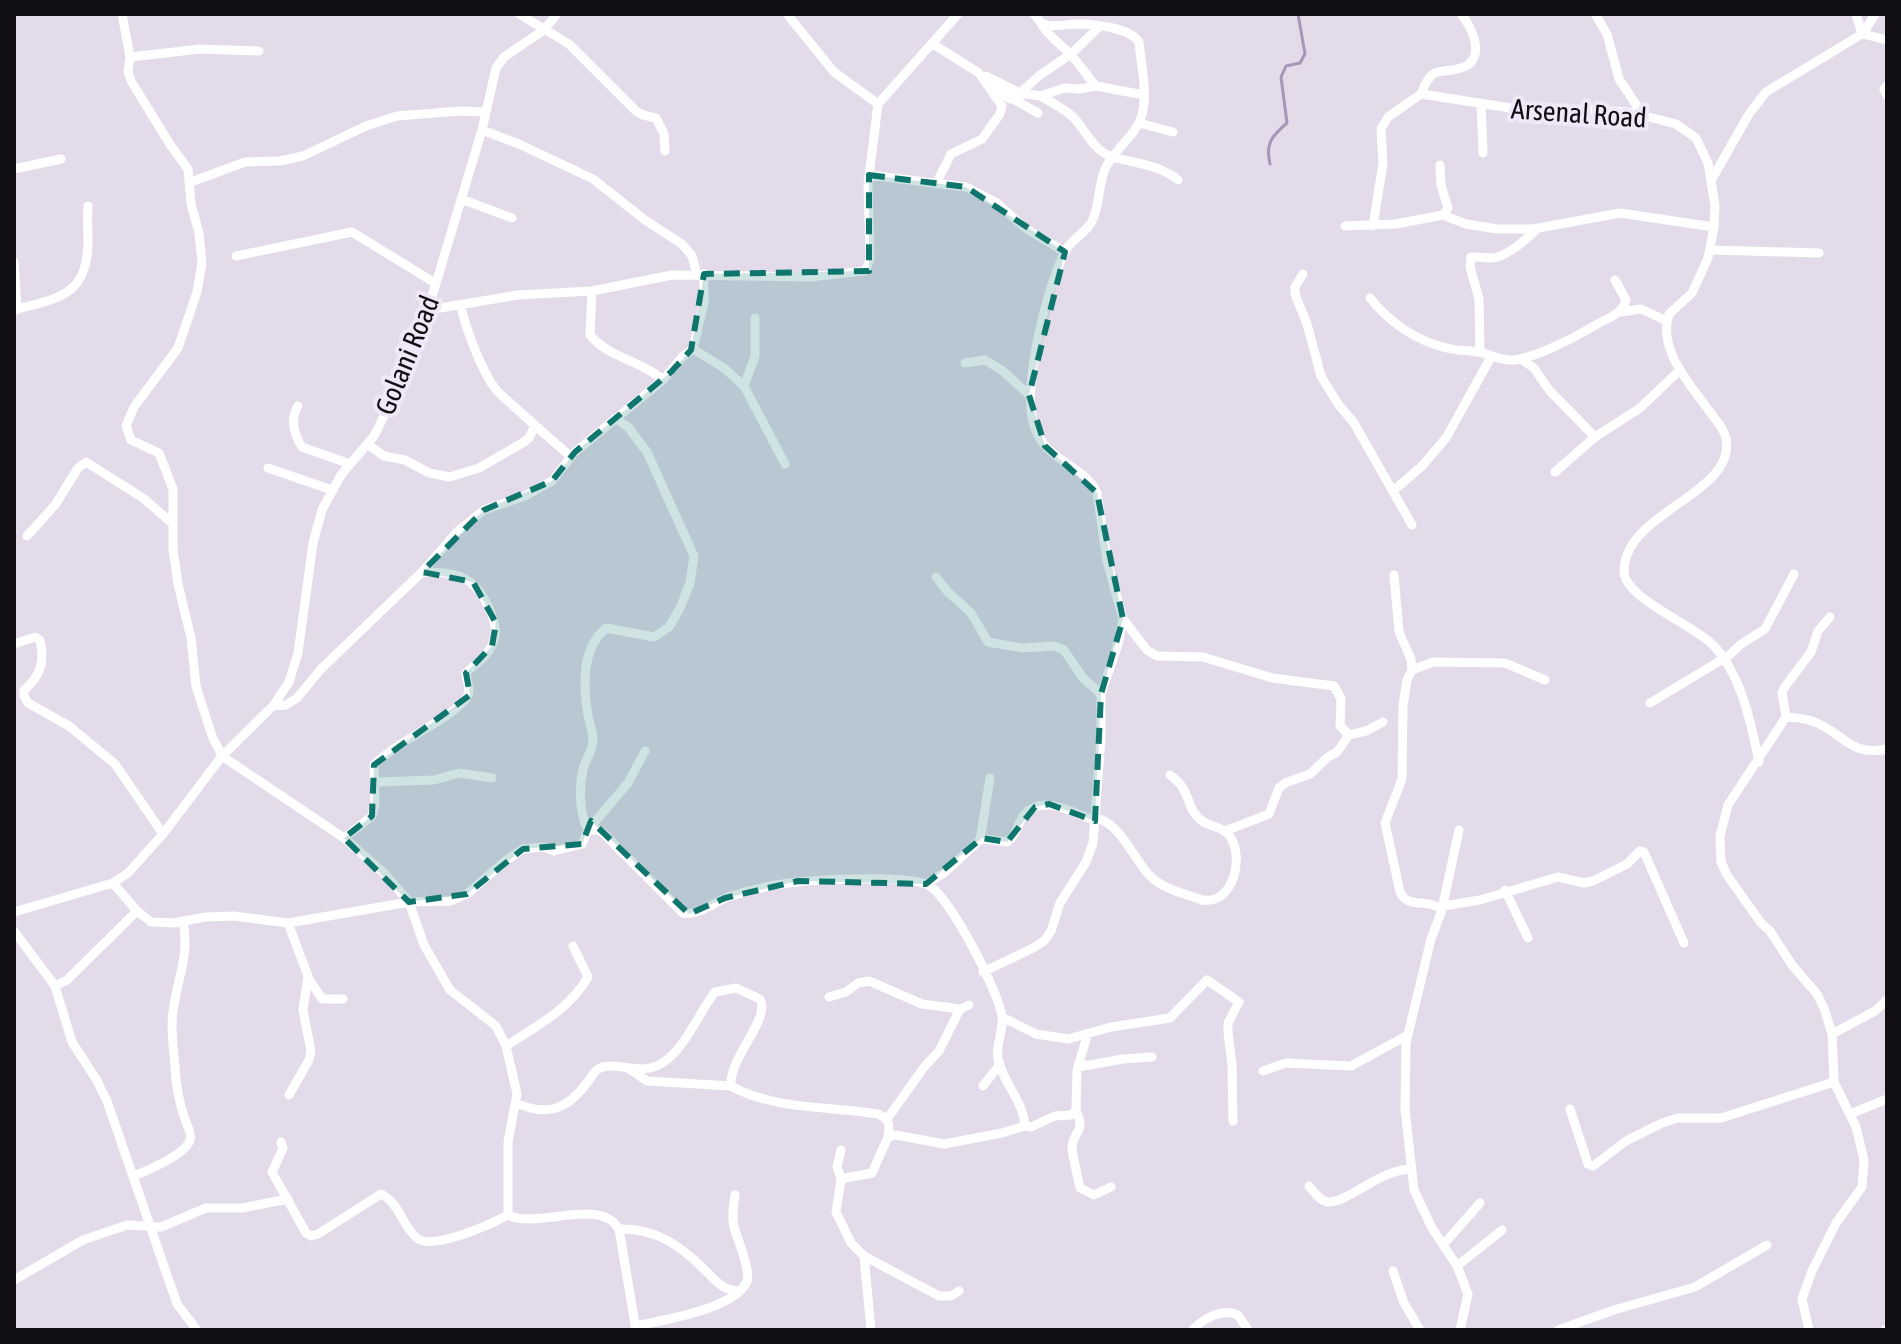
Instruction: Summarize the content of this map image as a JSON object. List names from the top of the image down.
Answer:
{
  "streets": {
    "street": ["Arsenal Road", "Golani Road"]
  }
}
